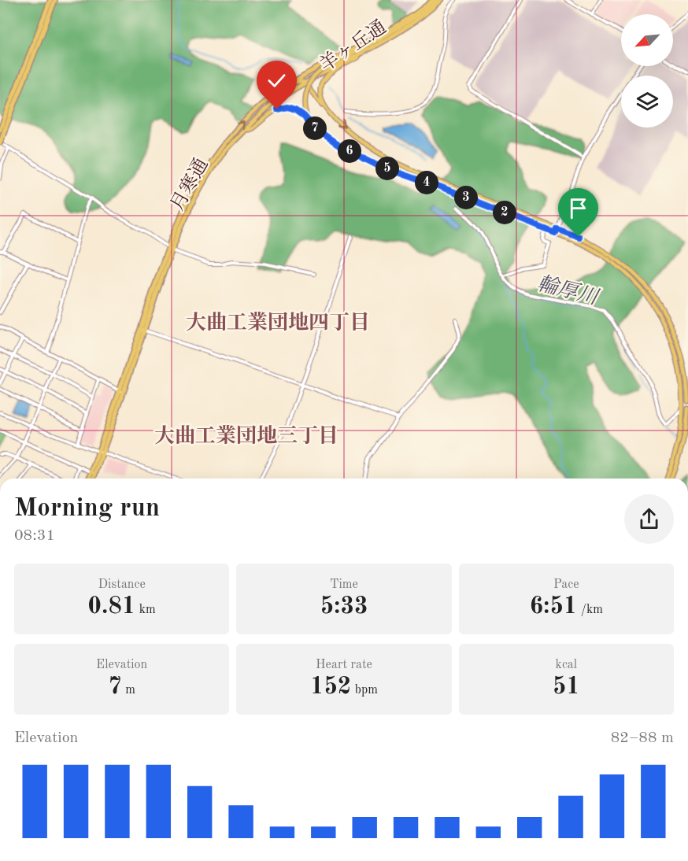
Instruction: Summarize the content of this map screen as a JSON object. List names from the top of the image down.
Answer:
{
  "streets": {
    "highway": ["月寒通"],
    "main road": ["羊ヶ丘通"]
  },
  "crossings": [
    ["羊ヶ丘通", "月寒通"]
  ],
  "districts": ["大曲工業団地四丁目", "大曲工業団地三丁目"],
  "water": ["輪厚川"],
  "north": "bottom left",
  "page": {
    "pins": [
      "7",
      "6",
      "5",
      "4",
      "3",
      "2"
    ],
    "heading": ["Morning run", "08:31"],
    "stats": [
      ["Distance", "0.81 km"],
      ["Time", "5:33"],
      ["Pace", "6:51 /km"],
      ["Elevation", "7 m"],
      ["Heart rate", "152 bpm"],
      ["kcal", "51"]
    ],
    "chart": ["Elevation", "82–88 m"]
  }
}
